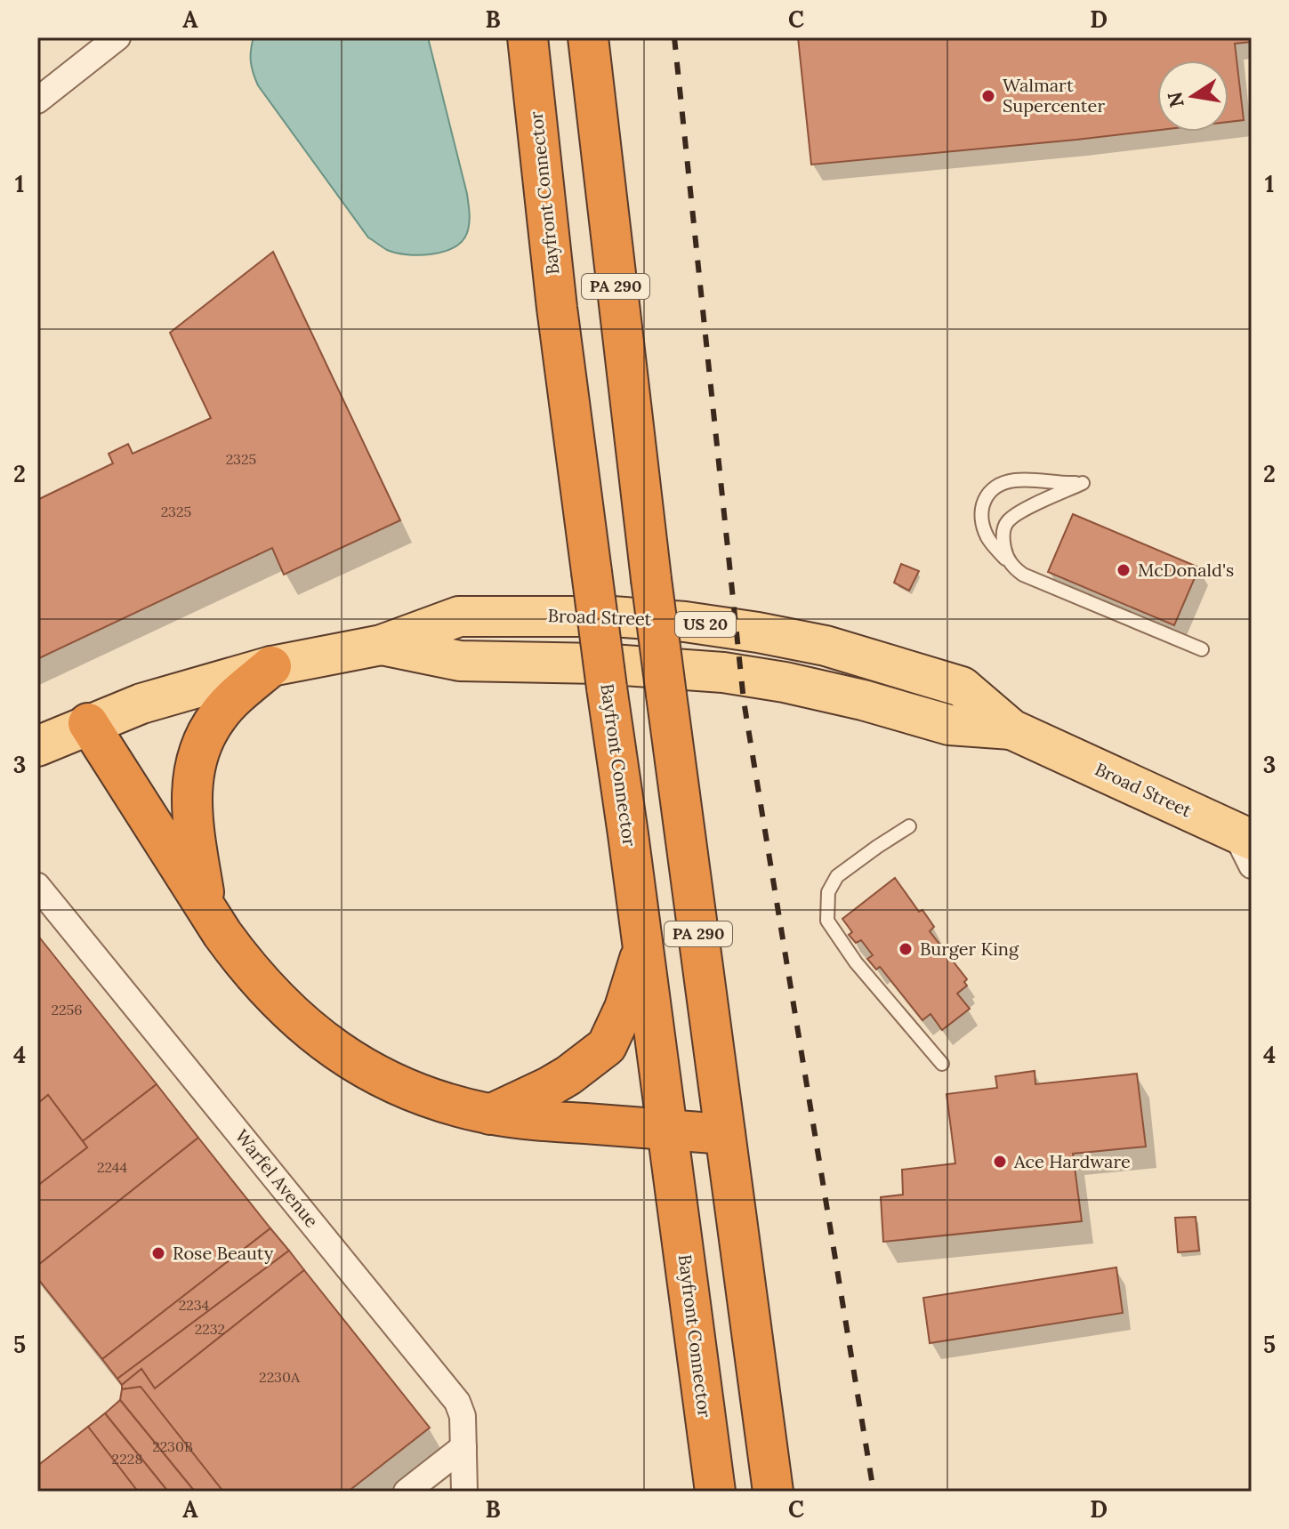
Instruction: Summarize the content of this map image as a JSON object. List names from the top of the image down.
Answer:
{
  "streets": {
    "highway": ["Bayfront Connector", "PA 290"],
    "main road": ["Broad Street", "US 20"],
    "street": ["Warfel Avenue"]
  },
  "places": [
    "Walmart Supercenter",
    "McDonald's",
    "Burger King",
    "Ace Hardware",
    "Rose Beauty"
  ],
  "house_numbers": [
    "2325",
    "2325",
    "2256",
    "2244",
    "2234",
    "2232",
    "2230A",
    "2230B",
    "2228"
  ],
  "north": "left",
  "grid": {
    "columns": [
      "A",
      "B",
      "C",
      "D"
    ],
    "rows": [
      "1",
      "2",
      "3",
      "4",
      "5"
    ]
  }
}
